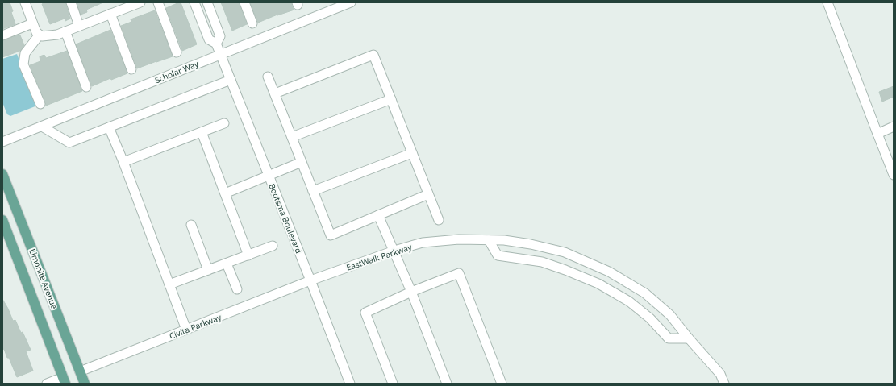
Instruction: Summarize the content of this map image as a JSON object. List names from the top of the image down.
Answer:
{
  "streets": {
    "main road": ["Limonite Avenue"],
    "street": [
      "Scholar Way",
      "Bootsma Boulevard",
      "EastWalk Parkway",
      "Civita Parkway"
    ]
  },
  "crossings": [
    ["Scholar Way", "Bootsma Boulevard"],
    ["Bootsma Boulevard", "EastWalk Parkway"],
    ["Bootsma Boulevard", "Civita Parkway"],
    ["EastWalk Parkway", "Civita Parkway"],
    ["Limonite Avenue", "Civita Parkway"]
  ]
}
